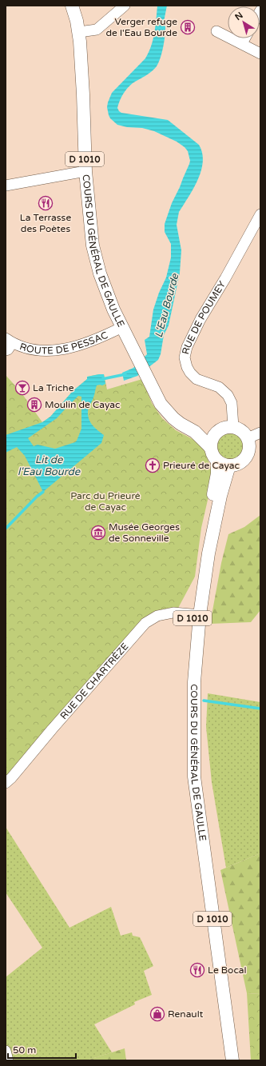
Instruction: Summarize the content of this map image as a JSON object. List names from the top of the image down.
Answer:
{
  "streets": {
    "main road": ["D 1010", "COURS DU GÉNÉRAL DE GAULLE"],
    "street": ["RUE DE POUMEY", "ROUTE DE PESSAC", "RUE DE CHARTRÈZE"]
  },
  "crossings": [
    ["D 1010", "COURS DU GÉNÉRAL DE GAULLE"],
    ["D 1010", "RUE DE POUMEY"],
    ["D 1010", "RUE DE CHARTRÈZE"],
    ["COURS DU GÉNÉRAL DE GAULLE", "ROUTE DE PESSAC"],
    ["COURS DU GÉNÉRAL DE GAULLE", "RUE DE CHARTRÈZE"]
  ],
  "water": ["L'Eau Bourde", "Lit de l'Eau Bourde"],
  "parks": ["Parc du Prieuré de Cayac"],
  "places": {
    "building": ["Verger refuge de l'Eau Bourde", "Moulin de Cayac"],
    "restaurant": ["La Terrasse des Poètes", "Le Bocal"],
    "bar": ["La Triche"],
    "church": ["Prieuré de Cayac"],
    "museum": ["Musée Georges de Sonneville"],
    "shop": ["Renault"]
  },
  "scale_bar": "50 m",
  "north": "top left"
}
